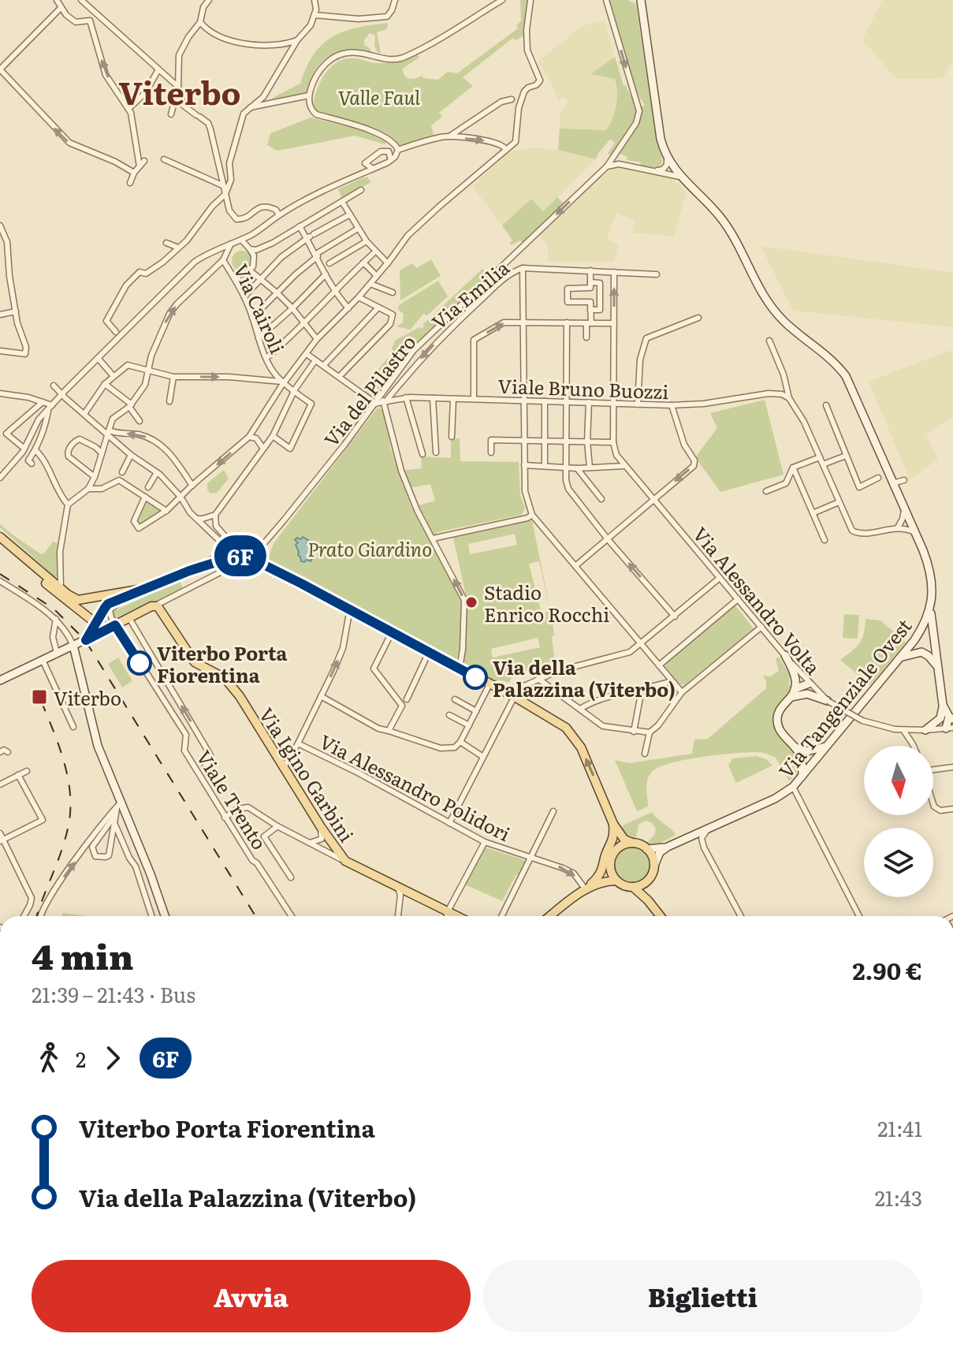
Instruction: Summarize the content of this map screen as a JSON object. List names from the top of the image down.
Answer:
{
  "streets": {
    "main road": ["Via Tangenziale Ovest", "Via Igino Garbini"],
    "street": [
      "Via Emilia",
      "Via Cairoli",
      "Viale Bruno Buozzi",
      "Via del Pilastro",
      "Via Alessandro Volta",
      "Via Alessandro Polidori",
      "Viale Trento"
    ]
  },
  "crossings": [
    ["Via Emilia", "Viale Bruno Buozzi"],
    ["Viale Bruno Buozzi", "Via del Pilastro"],
    ["Viale Bruno Buozzi", "Via Alessandro Volta"]
  ],
  "one_way": ["Via Emilia", "Via del Pilastro"],
  "districts": ["Viterbo"],
  "parks": ["Valle Faul", "Prato Giardino"],
  "places": {
    "other": ["Stadio Enrico Rocchi", "Viterbo Porta Fiorentina", "Via della Palazzina (Viterbo)"],
    "transit": ["Viterbo"]
  },
  "lines": ["bus line 6F"],
  "north": "bottom",
  "page": {
    "on_map": "6F",
    "heading": ["4 min", "21:39 – 21:43 · Bus", "2.90 €"],
    "legs": ["2", "6F"],
    "list": [
      {
        "name": "Viterbo Porta Fiorentina",
        "value": "21:41"
      },
      {
        "name": "Via della Palazzina (Viterbo)",
        "value": "21:43"
      }
    ],
    "buttons": ["Avvia", "Biglietti"]
  }
}
